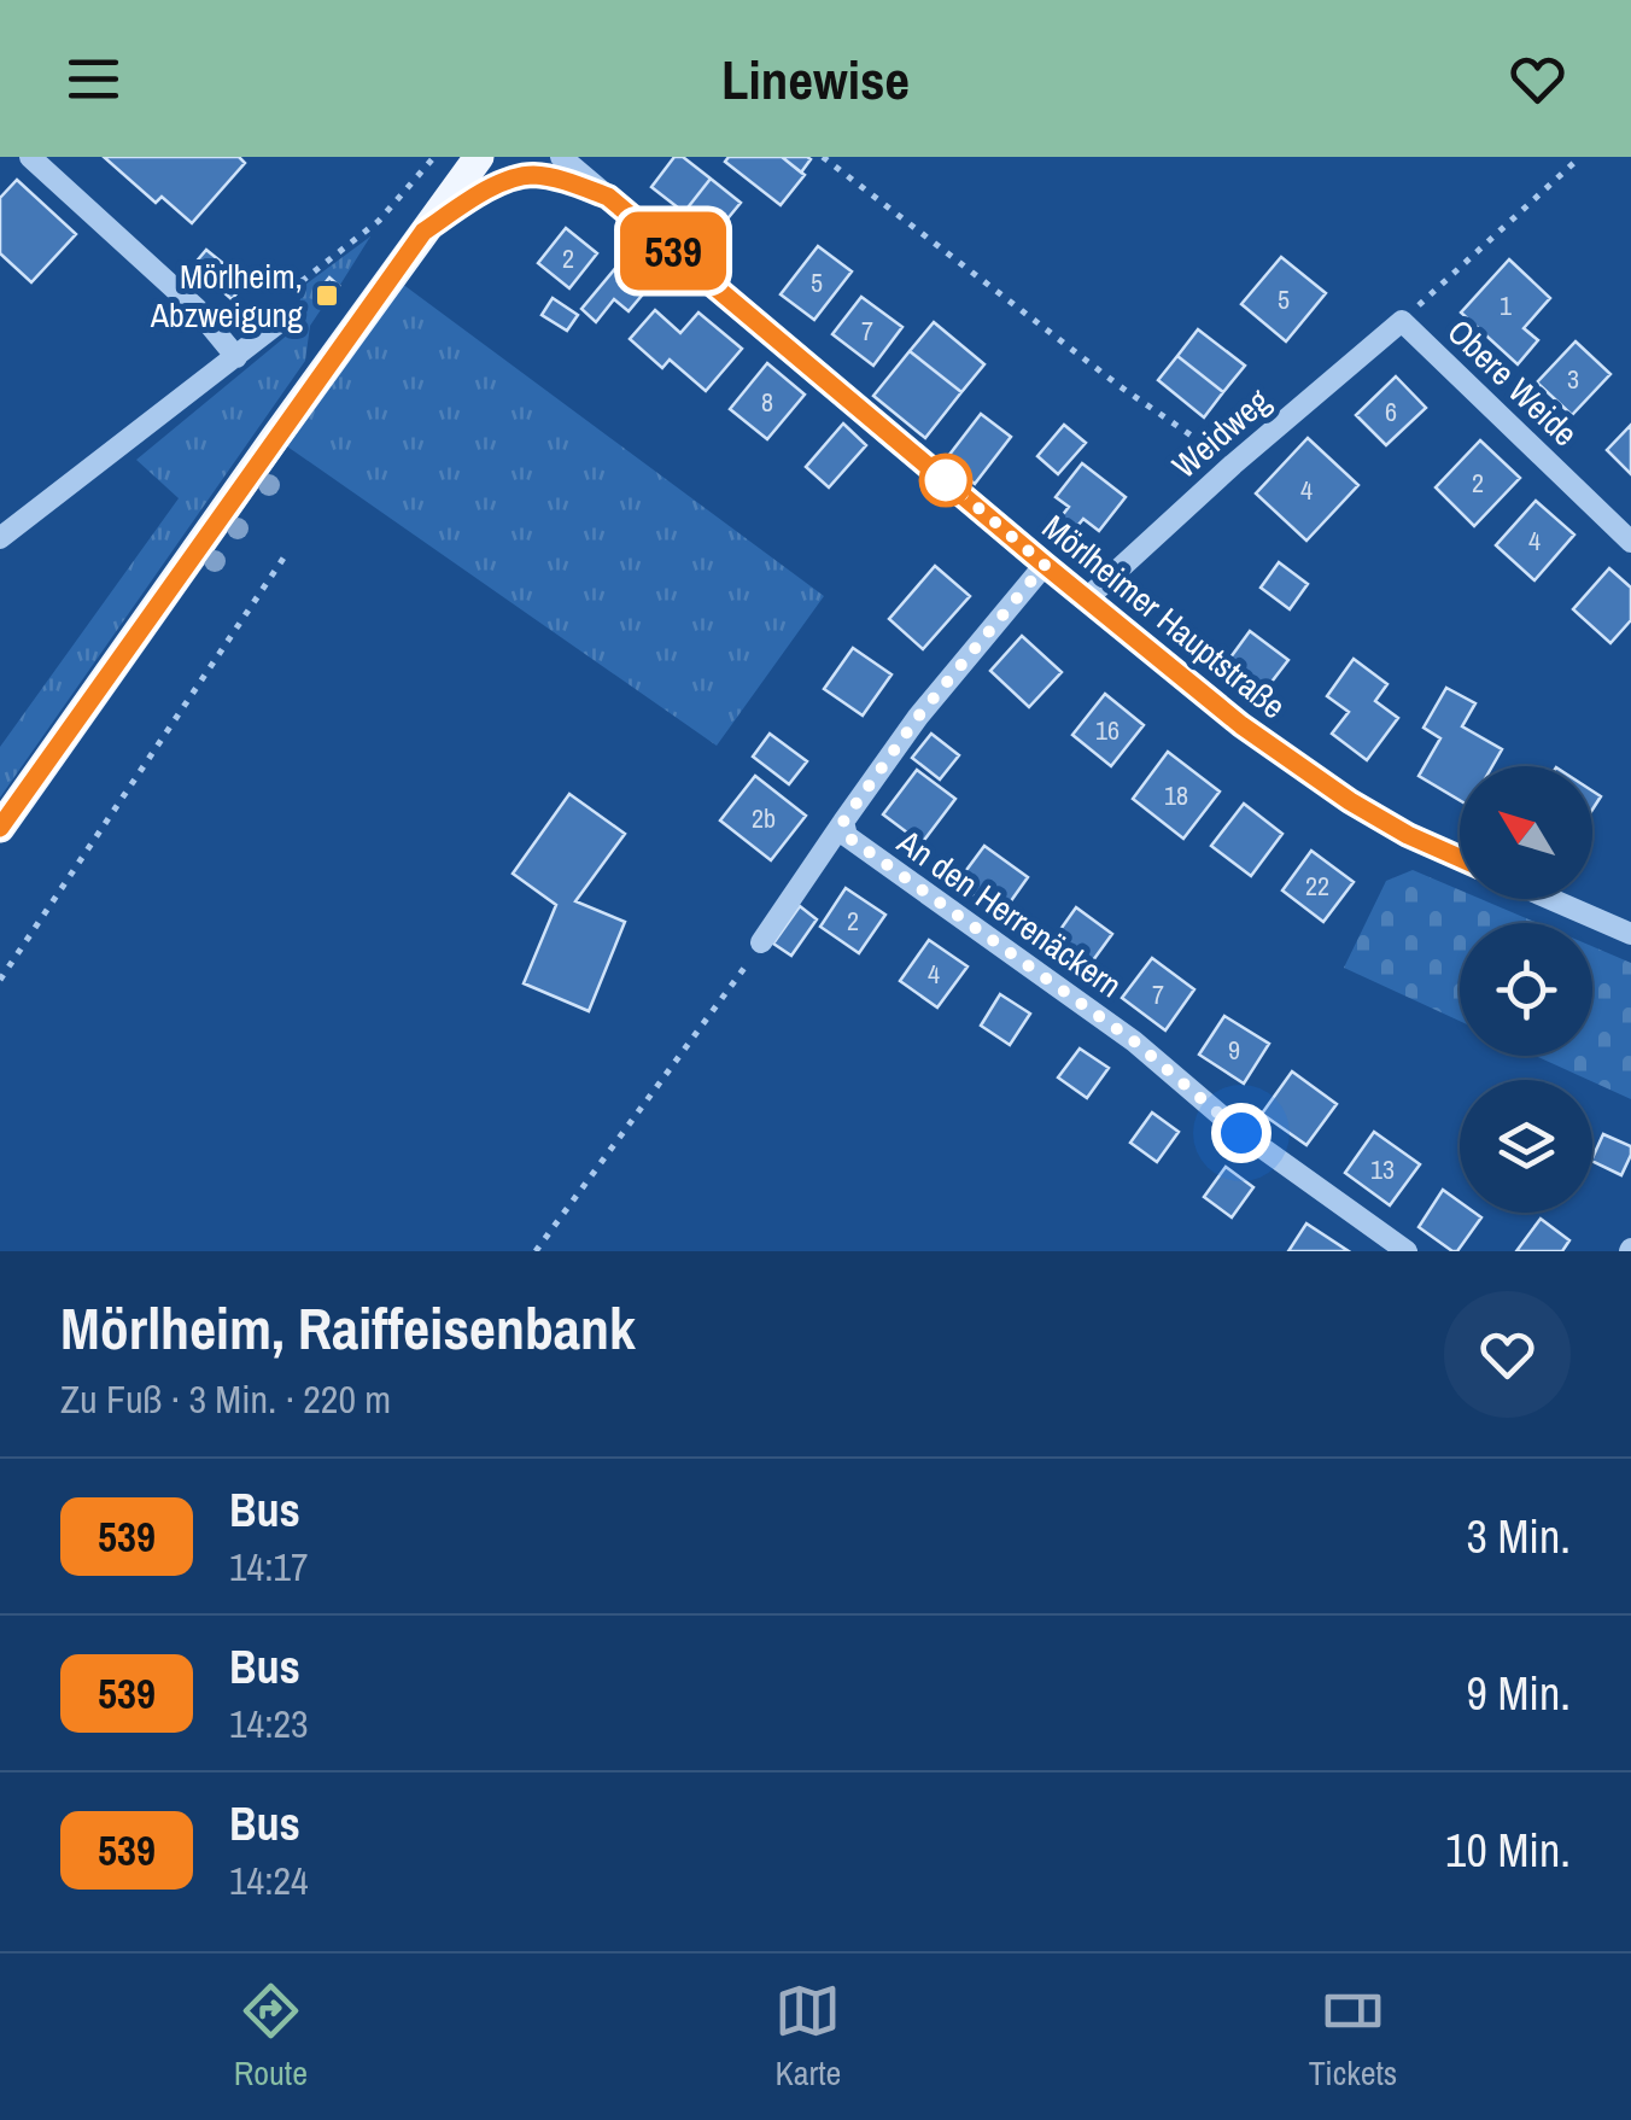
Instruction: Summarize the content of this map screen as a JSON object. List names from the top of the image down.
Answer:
{
  "streets": {
    "street": [
      "Obere Weide",
      "Weidweg",
      "Mörlheimer Hauptstraße",
      "An den Herrenäckern"
    ]
  },
  "crossings": [
    ["Obere Weide", "Weidweg"],
    ["Weidweg", "Mörlheimer Hauptstraße"]
  ],
  "places": {
    "transit": ["Mörlheim, Abzweigung"]
  },
  "lines": ["bus line 539"],
  "house_numbers": [
    "2",
    "5",
    "5",
    "1",
    "7",
    "3",
    "8",
    "6",
    "2",
    "4",
    "4",
    "16",
    "18",
    "2b",
    "22",
    "2",
    "4",
    "7",
    "9",
    "13"
  ],
  "north": "top left",
  "page": {
    "header": "Linewise",
    "on_map": "539",
    "heading": ["Mörlheim, Raiffeisenbank", "Zu Fuß · 3 Min. · 220 m"],
    "list": [
      {
        "mark": "539",
        "name": "Bus",
        "note": "14:17",
        "value": "3 Min."
      },
      {
        "mark": "539",
        "name": "Bus",
        "note": "14:23",
        "value": "9 Min."
      },
      {
        "mark": "539",
        "name": "Bus",
        "note": "14:24",
        "value": "10 Min."
      }
    ],
    "tabs": ["Route", "Karte", "Tickets"]
  }
}
